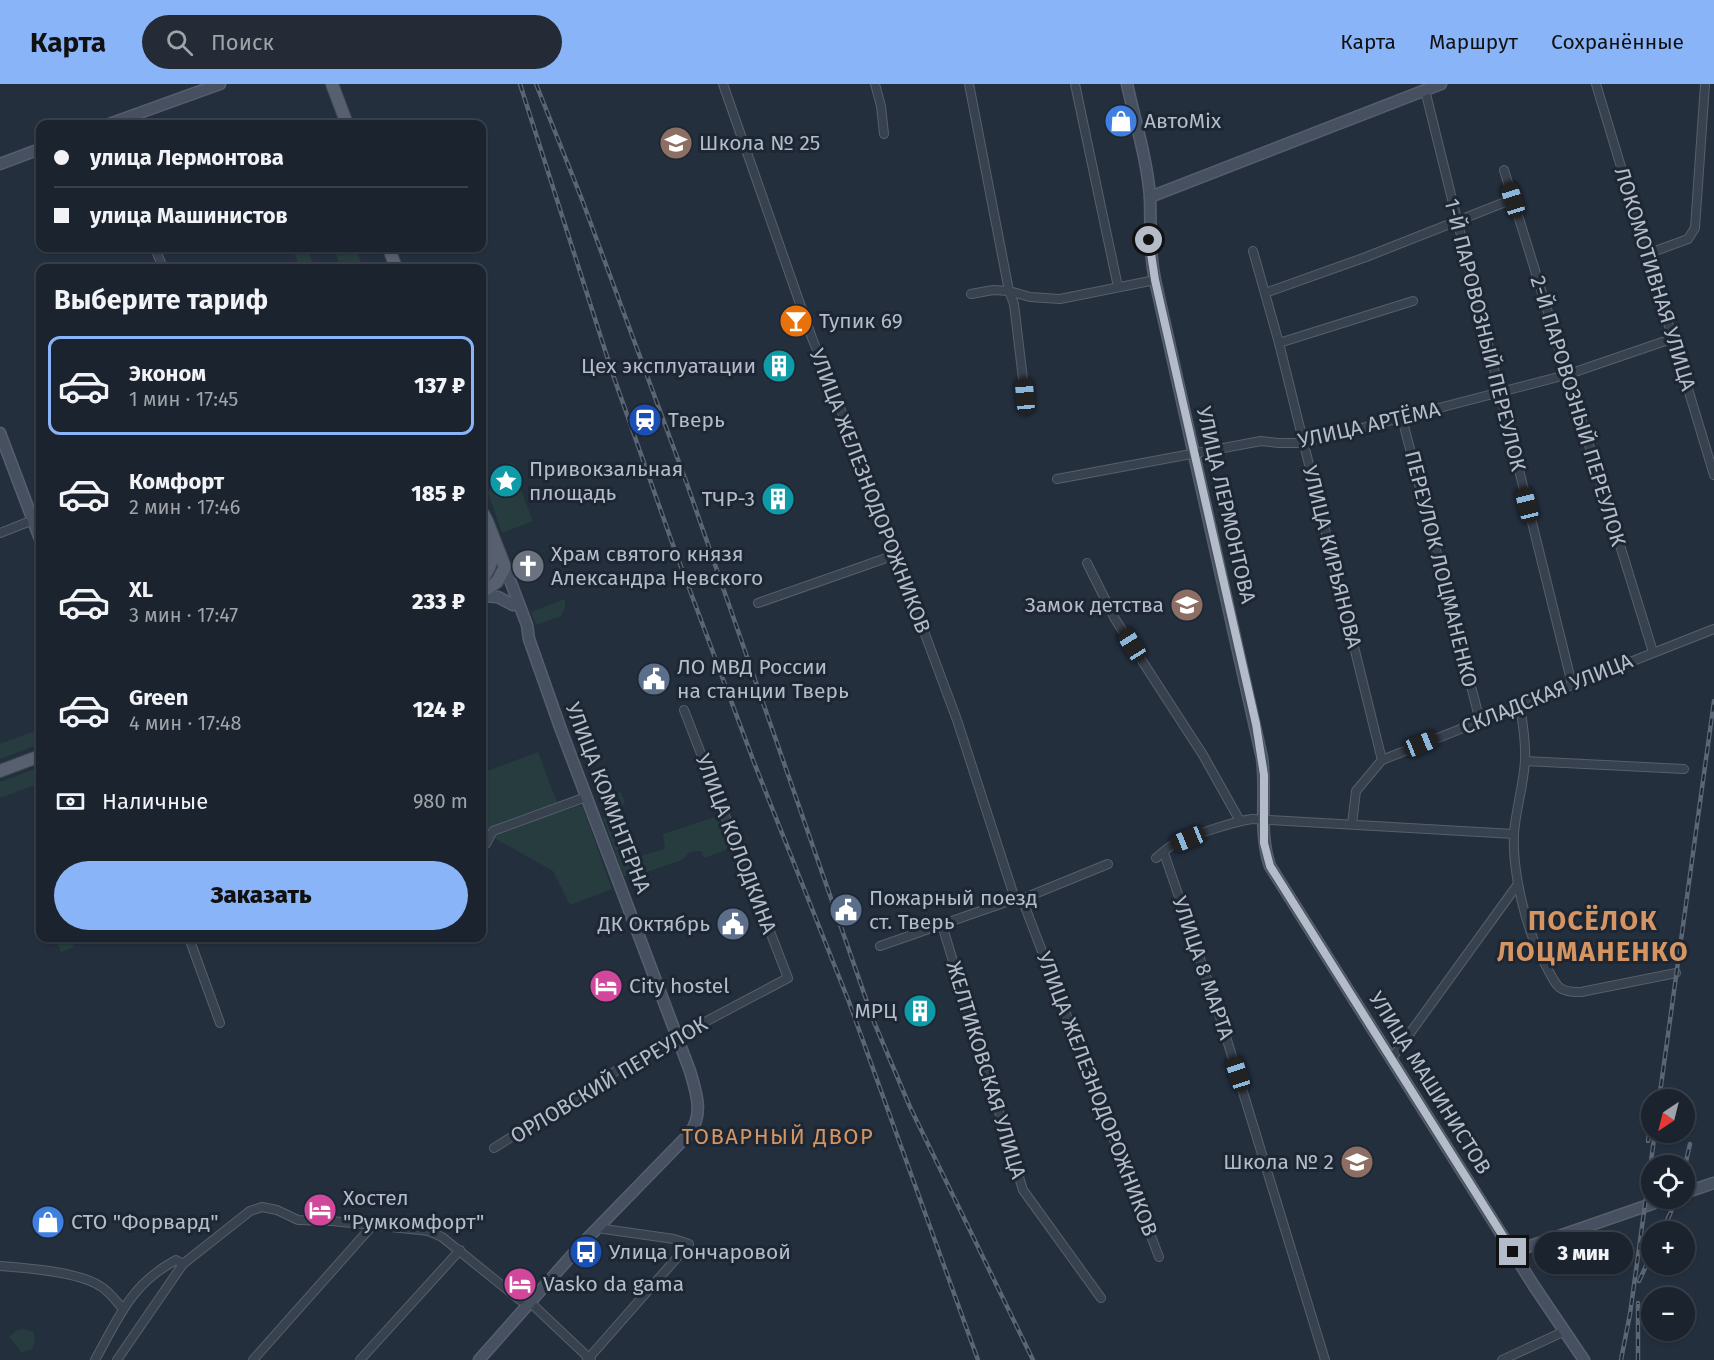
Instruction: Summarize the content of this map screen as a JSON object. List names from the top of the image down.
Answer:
{
  "streets": {
    "main road": ["УЛИЦА ЛЕРМОНТОВА", "УЛИЦА КОМИНТЕРНА", "УЛИЦА МАШИНИСТОВ"],
    "street": [
      "ЛОКОМОТИВНАЯ УЛИЦА",
      "1-Й ПАРОВОЗНЫЙ ПЕРЕУЛОК",
      "2-Й ПАРОВОЗНЫЙ ПЕРЕУЛОК",
      "УЛИЦА АРТЁМА",
      "УЛИЦА ЖЕЛЕЗНОДОРОЖНИКОВ",
      "УЛИЦА КИРЬЯНОВА",
      "ПЕРЕУЛОК ЛОЦМАНЕНКО",
      "СКЛАДСКАЯ УЛИЦА",
      "УЛИЦА КОЛОДКИНА",
      "УЛИЦА 8 МАРТА",
      "ЖЕЛТИКОВСКАЯ УЛИЦА",
      "ОРЛОВСКИЙ ПЕРЕУЛОК"
    ]
  },
  "crossings": [
    ["ЛОКОМОТИВНАЯ УЛИЦА", "УЛИЦА АРТЁМА"],
    ["1-Й ПАРОВОЗНЫЙ ПЕРЕУЛОК", "УЛИЦА АРТЁМА"],
    ["1-Й ПАРОВОЗНЫЙ ПЕРЕУЛОК", "СКЛАДСКАЯ УЛИЦА"],
    ["2-Й ПАРОВОЗНЫЙ ПЕРЕУЛОК", "УЛИЦА АРТЁМА"],
    ["2-Й ПАРОВОЗНЫЙ ПЕРЕУЛОК", "СКЛАДСКАЯ УЛИЦА"],
    ["УЛИЦА АРТЁМА", "УЛИЦА ЛЕРМОНТОВА"],
    ["УЛИЦА АРТЁМА", "УЛИЦА КИРЬЯНОВА"],
    ["УЛИЦА АРТЁМА", "ПЕРЕУЛОК ЛОЦМАНЕНКО"],
    ["УЛИЦА ЛЕРМОНТОВА", "УЛИЦА МАШИНИСТОВ"],
    ["УЛИЦА КИРЬЯНОВА", "СКЛАДСКАЯ УЛИЦА"],
    ["ПЕРЕУЛОК ЛОЦМАНЕНКО", "СКЛАДСКАЯ УЛИЦА"],
    ["УЛИЦА КОМИНТЕРНА", "ОРЛОВСКИЙ ПЕРЕУЛОК"],
    ["УЛИЦА КОЛОДКИНА", "ОРЛОВСКИЙ ПЕРЕУЛОК"]
  ],
  "districts": ["ПОСЁЛОК ЛОЦМАНЕНКО", "ТОВАРНЫЙ ДВОР"],
  "places": {
    "shop": ["АвтоMix", "СТО \"Форвард\""],
    "school or university": ["Школа № 25", "Замок детства", "Школа № 2"],
    "bar": ["Тупик 69"],
    "building": ["Цех эксплуатации", "ТЧР-3", "МРЦ"],
    "station": ["Тверь"],
    "place": ["Привокзальная площадь"],
    "church": ["Храм святого князя Александра Невского"],
    "public building": ["ЛО МВД России на станции Тверь", "Пожарный поезд ст. Тверь", "ДК Октябрь"],
    "hotel": ["City hostel", "Хостел \"Румкомфорт\"", "Vasko da gama"],
    "bus stop": ["Улица Гончаровой"]
  },
  "north": "bottom left",
  "page": {
    "header": "Карта",
    "search": "Поиск",
    "nav": ["Карта", "Маршрут", "Сохранённые"],
    "banner": ["улица Лермонтова", "улица Машинистов"],
    "heading": "Выберите тариф",
    "list": [
      {
        "name": "Эконом",
        "note": "1 мин · 17:45",
        "value": "137 ₽"
      },
      {
        "name": "Комфорт",
        "note": "2 мин · 17:46",
        "value": "185 ₽"
      },
      {
        "name": "XL",
        "note": "3 мин · 17:47",
        "value": "233 ₽"
      },
      {
        "name": "Green",
        "note": "4 мин · 17:48",
        "value": "124 ₽"
      }
    ],
    "pay": ["Наличные", "980 m"],
    "buttons": "Заказать",
    "map_buttons": ["+", "−"],
    "bubble": "3 мин"
  }
}
